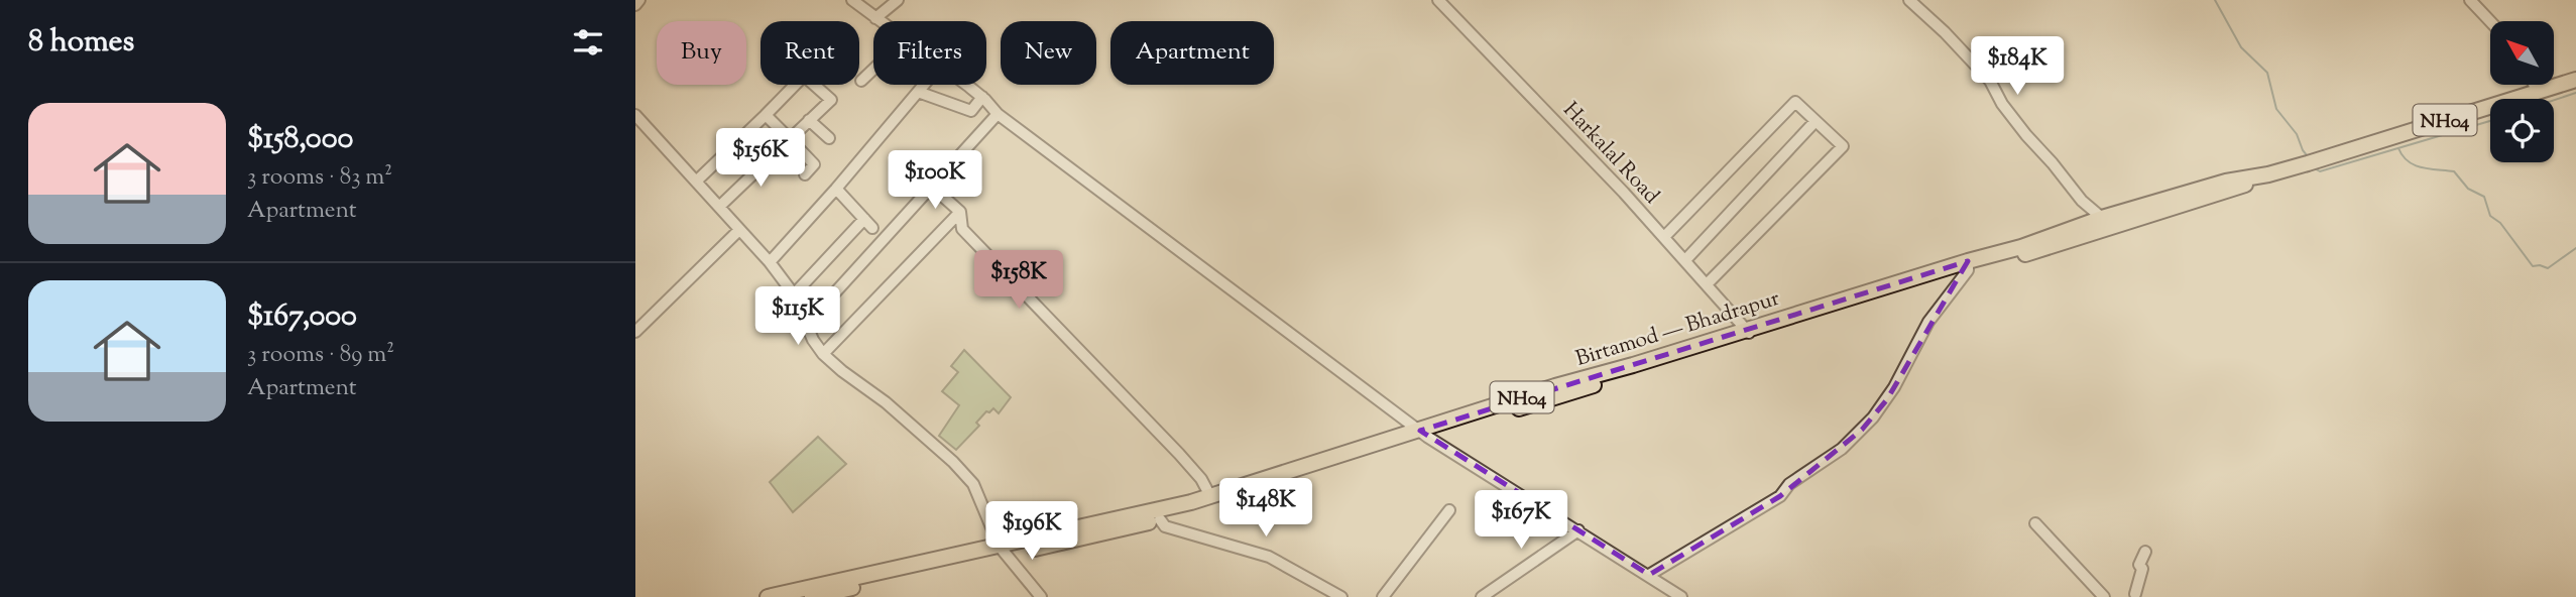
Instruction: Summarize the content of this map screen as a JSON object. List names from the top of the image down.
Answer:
{
  "streets": {
    "main road": ["NH04", "Birtamod — Bhadrapur"],
    "street": ["Harkalal Road"]
  },
  "crossings": [
    ["Harkalal Road", "Birtamod — Bhadrapur"]
  ],
  "north": "top left",
  "page": {
    "heading": "8 homes",
    "chip": [
      "Buy",
      "Rent",
      "Filters",
      "New",
      "Apartment"
    ],
    "price": [
      "$184K",
      "$156K",
      "$100K",
      "$158K",
      "$115K",
      "$148K",
      "$167K",
      "$196K"
    ],
    "list": [
      {
        "name": "$158,000",
        "note": "3 rooms · 83 m² · Apartment"
      },
      {
        "name": "$167,000",
        "note": "3 rooms · 89 m² · Apartment"
      }
    ]
  }
}
